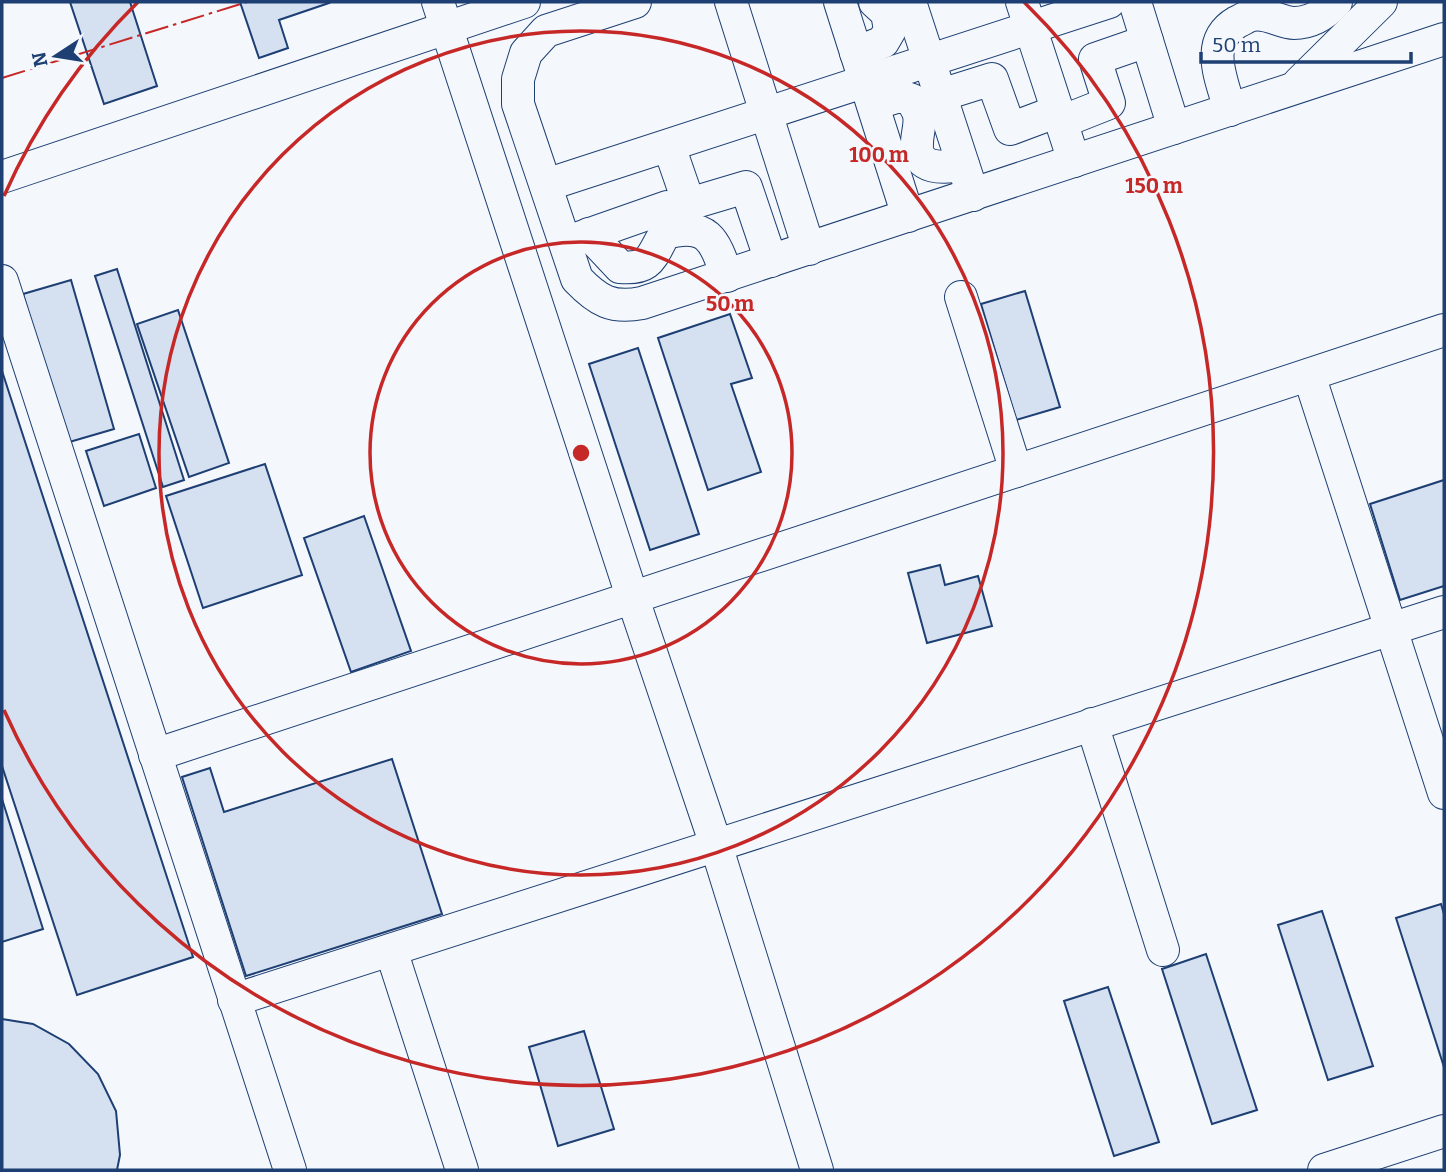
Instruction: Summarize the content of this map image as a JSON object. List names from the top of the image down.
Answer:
{
  "scale_bar": "50 m",
  "north": "left",
  "rings": ["100 m", "150 m", "50 m"]
}
